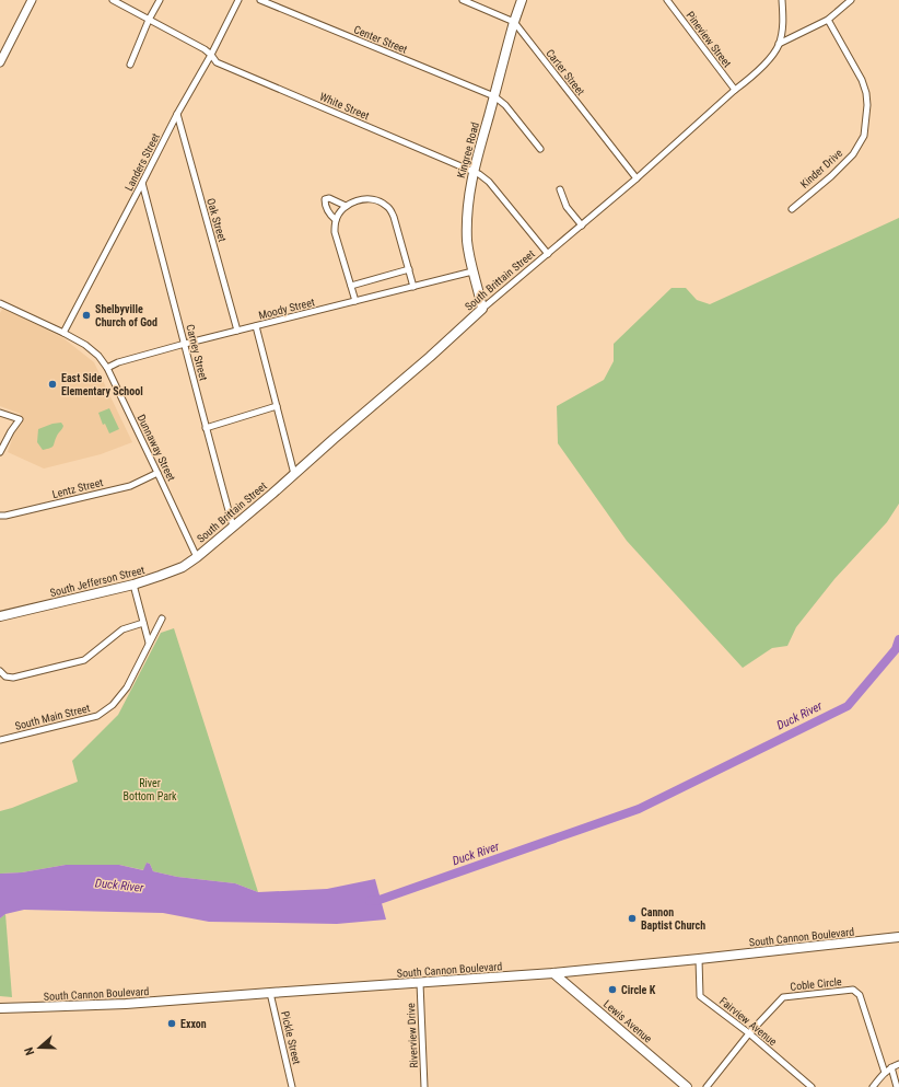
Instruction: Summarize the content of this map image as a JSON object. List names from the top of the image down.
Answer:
{
  "streets": {
    "main road": [
      "Kingree Road",
      "South Brittain Street",
      "South Jefferson Street",
      "South Cannon Boulevard",
      "Lewis Avenue"
    ],
    "street": [
      "Center Street",
      "Pineview Street",
      "Carter Street",
      "White Street",
      "Landers Street",
      "Kinder Drive",
      "Oak Street",
      "Moody Street",
      "Carney Street",
      "Dunnaway Street",
      "Lentz Street",
      "South Main Street",
      "Coble Circle",
      "Fairview Avenue",
      "Riverview Drive",
      "Pickle Street"
    ]
  },
  "crossings": [
    ["Center Street", "Kingree Road"],
    ["Pineview Street", "South Brittain Street"],
    ["Carter Street", "Kingree Road"],
    ["Carter Street", "South Brittain Street"],
    ["White Street", "Kingree Road"],
    ["White Street", "Landers Street"],
    ["White Street", "South Brittain Street"],
    ["Kingree Road", "South Brittain Street"],
    ["Kingree Road", "Moody Street"],
    ["Landers Street", "Oak Street"],
    ["Landers Street", "Carney Street"],
    ["Landers Street", "Dunnaway Street"],
    ["Oak Street", "Moody Street"],
    ["South Brittain Street", "Carney Street"],
    ["South Brittain Street", "Dunnaway Street"],
    ["South Brittain Street", "South Jefferson Street"],
    ["Moody Street", "Carney Street"],
    ["Moody Street", "Dunnaway Street"],
    ["Dunnaway Street", "Lentz Street"],
    ["Dunnaway Street", "South Jefferson Street"],
    ["South Cannon Boulevard", "Lewis Avenue"],
    ["South Cannon Boulevard", "Fairview Avenue"],
    ["South Cannon Boulevard", "Riverview Drive"],
    ["South Cannon Boulevard", "Pickle Street"],
    ["Coble Circle", "Fairview Avenue"]
  ],
  "water": ["Duck River"],
  "parks": ["River Bottom Park"],
  "places": [
    "Shelbyville Church of God",
    "East Side Elementary School",
    "Cannon Baptist Church",
    "Circle K",
    "Exxon"
  ],
  "north": "left"
}
